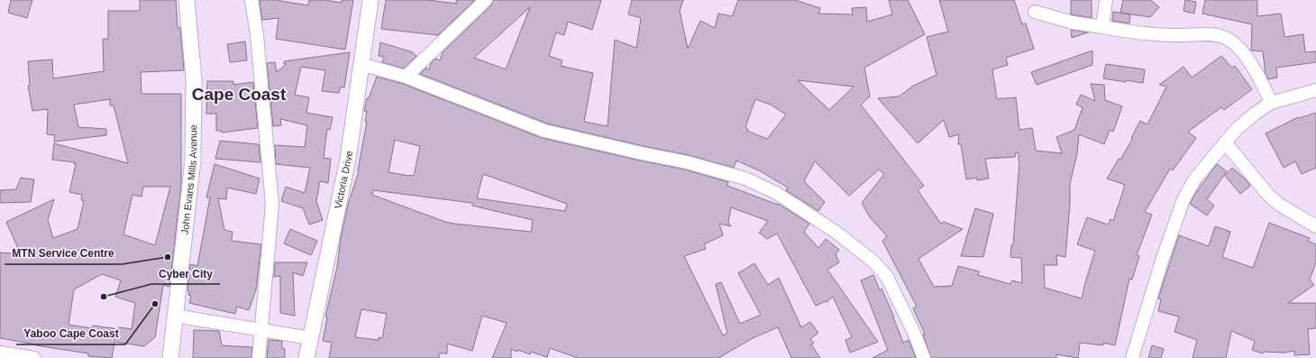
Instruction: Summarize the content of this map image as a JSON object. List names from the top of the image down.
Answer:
{
  "streets": {
    "street": ["John Evans Mills Avenue", "Victoria Drive"]
  },
  "districts": ["Cape Coast"],
  "places": ["MTN Service Centre", "Cyber City", "Yaboo Cape Coast"]
}
